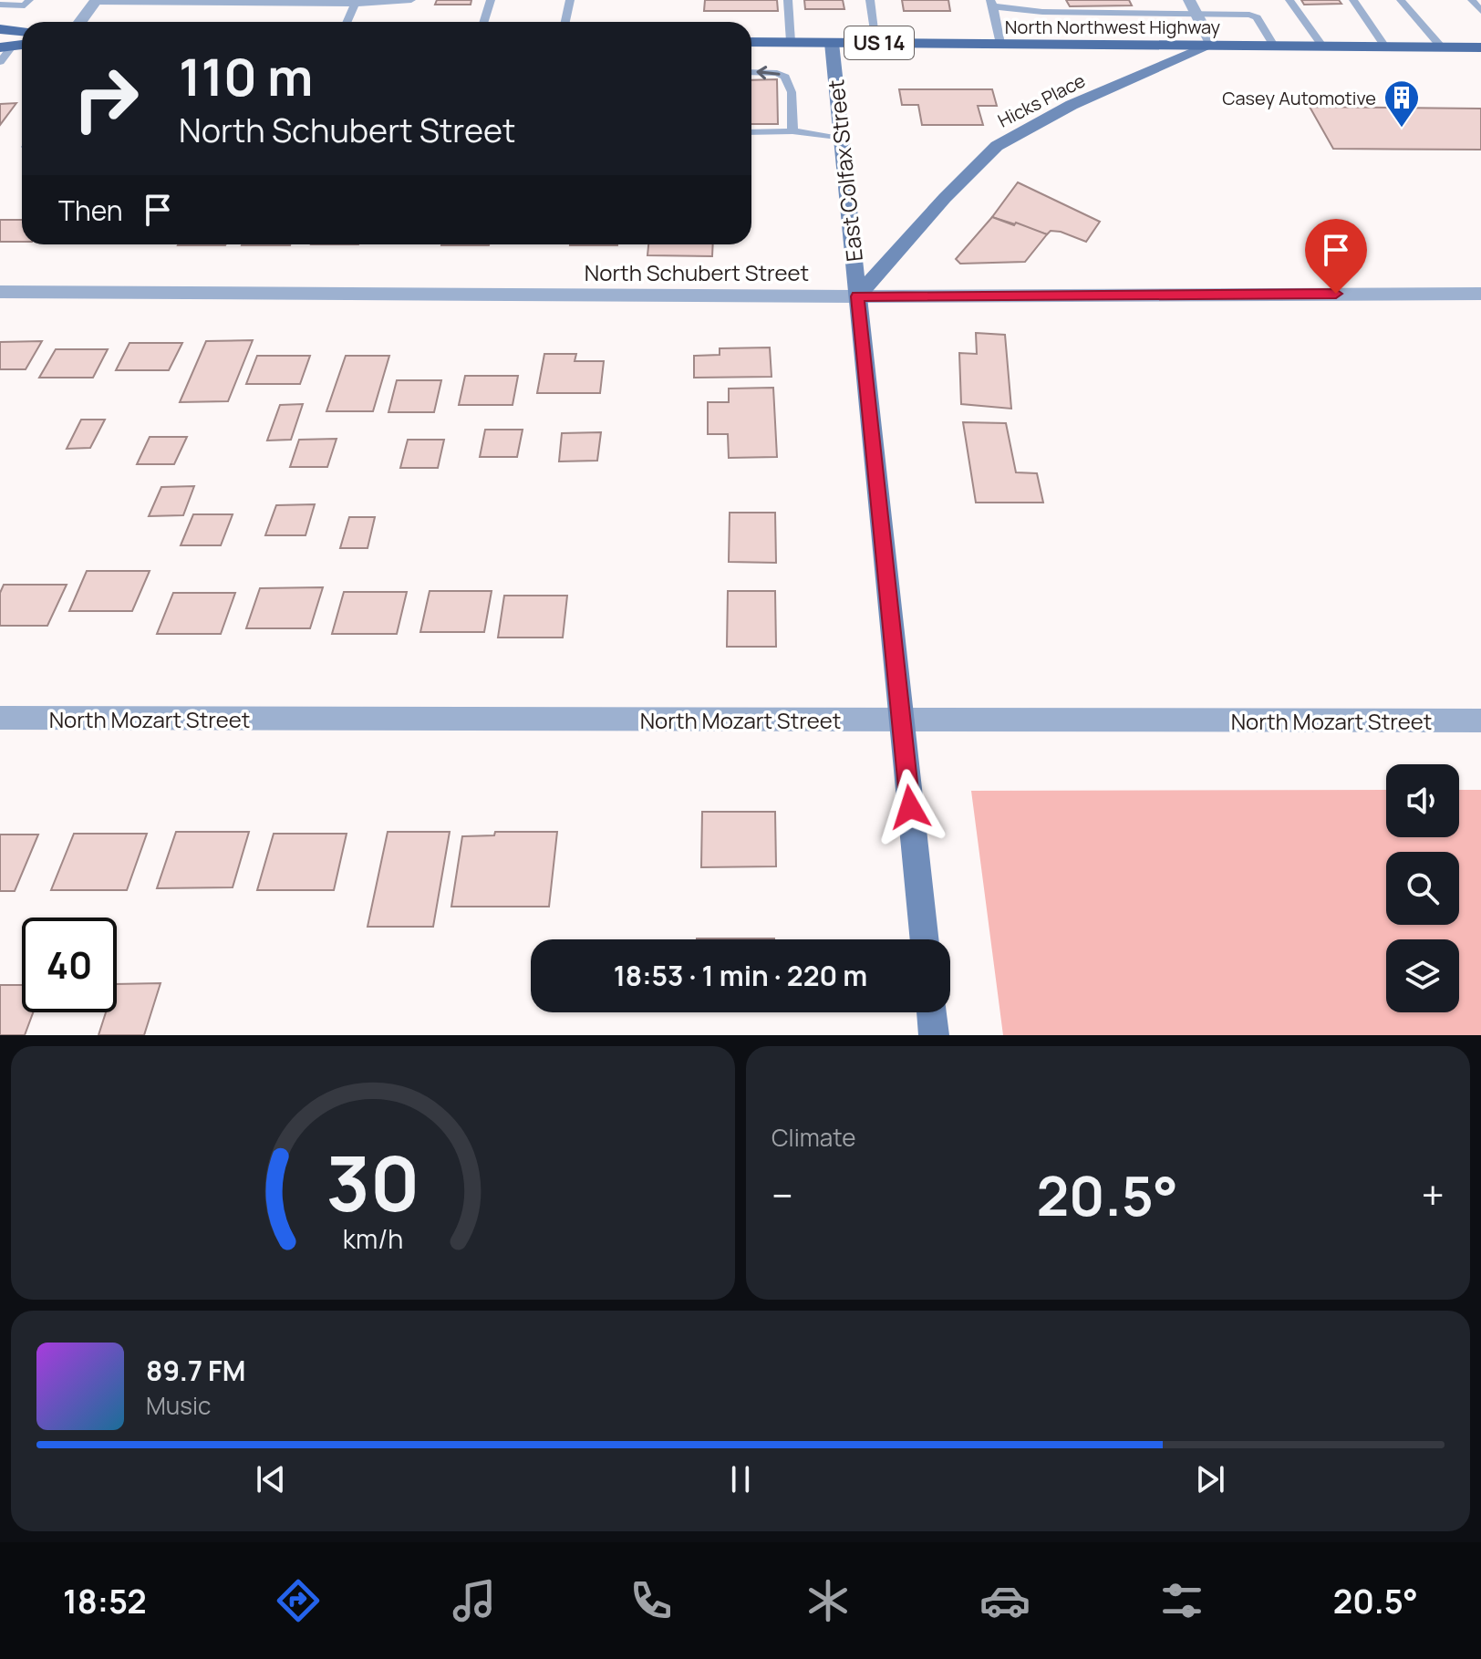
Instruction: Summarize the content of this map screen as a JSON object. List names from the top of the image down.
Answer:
{
  "streets": {
    "main road": ["North Northwest Highway", "US 14"],
    "street": [
      "Hicks Place",
      "East Colfax Street",
      "North Schubert Street",
      "North Mozart Street"
    ]
  },
  "crossings": [
    ["North Northwest Highway", "Hicks Place"],
    ["North Northwest Highway", "East Colfax Street"],
    ["Hicks Place", "East Colfax Street"],
    ["Hicks Place", "North Schubert Street"],
    ["East Colfax Street", "North Schubert Street"],
    ["East Colfax Street", "North Mozart Street"]
  ],
  "places": {
    "building": ["Casey Automotive"]
  },
  "page": {
    "turn": ["110 m", "North Schubert Street"],
    "then": "Then",
    "limit": "40",
    "trip": "18:53 · 1 min · 220 m",
    "tile": "Climate",
    "heat": ["−", "20.5°", "+"],
    "song": ["89.7 FM", "Music"],
    "tabs": ["18:52", "20.5°"],
    "gauge": ["30", "km/h"]
  }
}
